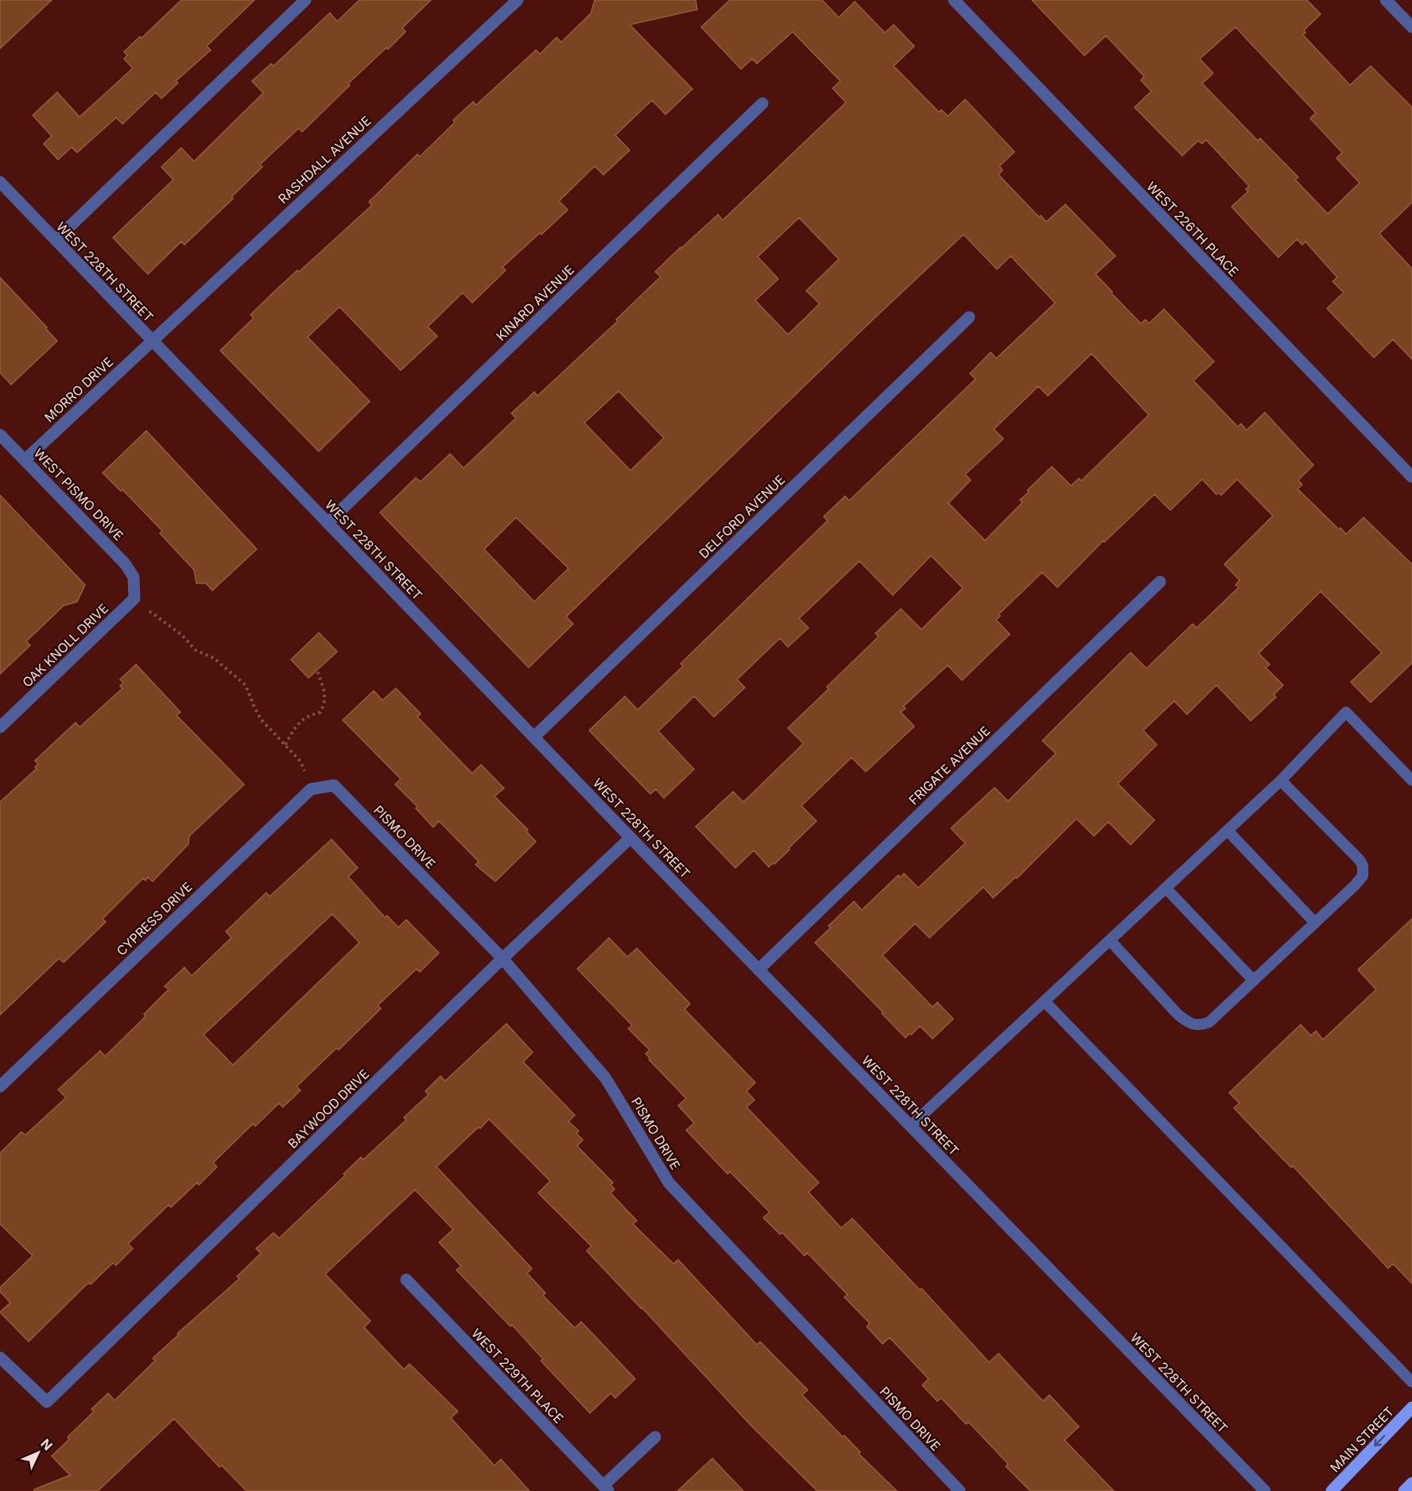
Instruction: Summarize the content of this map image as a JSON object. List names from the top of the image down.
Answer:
{
  "streets": {
    "main road": ["MAIN STREET"],
    "street": [
      "RASHDALL AVENUE",
      "WEST 226TH PLACE",
      "WEST 228TH STREET",
      "KINARD AVENUE",
      "MORRO DRIVE",
      "WEST PISMO DRIVE",
      "DELFORD AVENUE",
      "OAK KNOLL DRIVE",
      "FRIGATE AVENUE",
      "PISMO DRIVE",
      "CYPRESS DRIVE",
      "BAYWOOD DRIVE",
      "WEST 229TH PLACE"
    ]
  },
  "crossings": [
    ["RASHDALL AVENUE", "WEST 228TH STREET"],
    ["RASHDALL AVENUE", "MORRO DRIVE"],
    ["WEST 228TH STREET", "KINARD AVENUE"],
    ["WEST 228TH STREET", "MORRO DRIVE"],
    ["WEST 228TH STREET", "DELFORD AVENUE"],
    ["WEST 228TH STREET", "FRIGATE AVENUE"],
    ["WEST 228TH STREET", "BAYWOOD DRIVE"],
    ["MORRO DRIVE", "WEST PISMO DRIVE"],
    ["WEST PISMO DRIVE", "OAK KNOLL DRIVE"],
    ["PISMO DRIVE", "CYPRESS DRIVE"],
    ["PISMO DRIVE", "BAYWOOD DRIVE"]
  ],
  "one_way": ["MAIN STREET"],
  "north": "top right"
}
